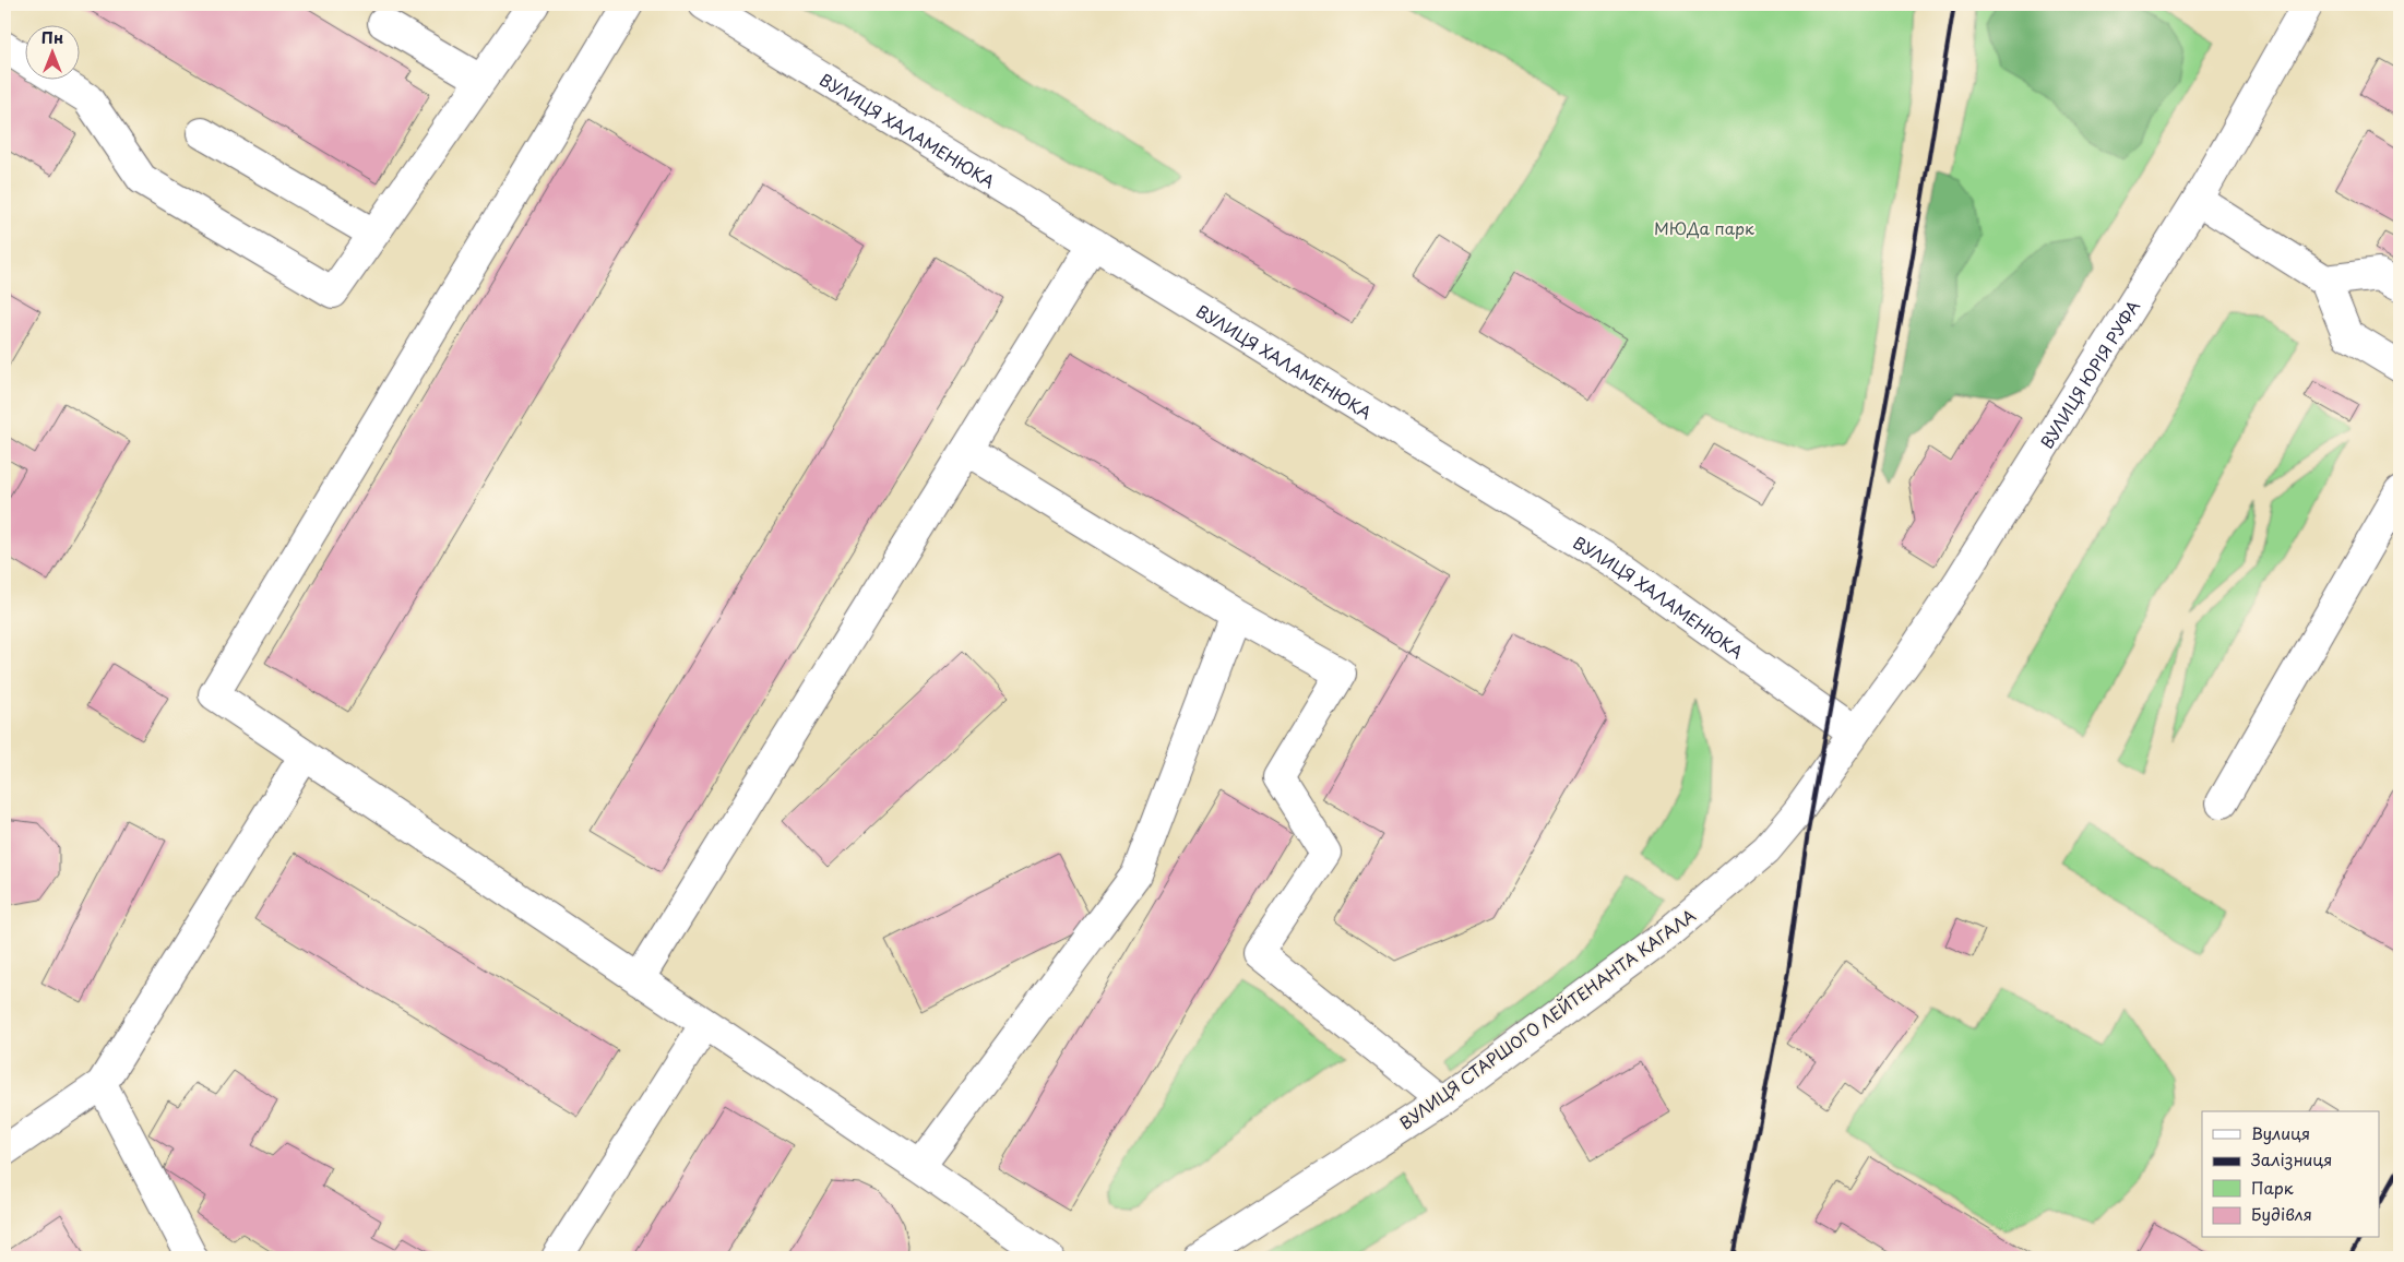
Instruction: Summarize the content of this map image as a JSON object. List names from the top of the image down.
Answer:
{
  "streets": {
    "main road": ["ВУЛИЦЯ ХАЛАМЕНЮКА", "ВУЛИЦЯ ЮРІЯ РУФА", "ВУЛИЦЯ СТАРШОГО ЛЕЙТЕНАНТА КАГАЛА"]
  },
  "crossings": [
    ["ВУЛИЦЯ ХАЛАМЕНЮКА", "ВУЛИЦЯ ЮРІЯ РУФА"],
    ["ВУЛИЦЯ ХАЛАМЕНЮКА", "ВУЛИЦЯ СТАРШОГО ЛЕЙТЕНАНТА КАГАЛА"],
    ["ВУЛИЦЯ ЮРІЯ РУФА", "ВУЛИЦЯ СТАРШОГО ЛЕЙТЕНАНТА КАГАЛА"]
  ],
  "parks": ["МЮДа парк"],
  "legend": [
    "Вулиця",
    "Залізниця",
    "Парк",
    "Будівля"
  ],
  "north": "top"
}
